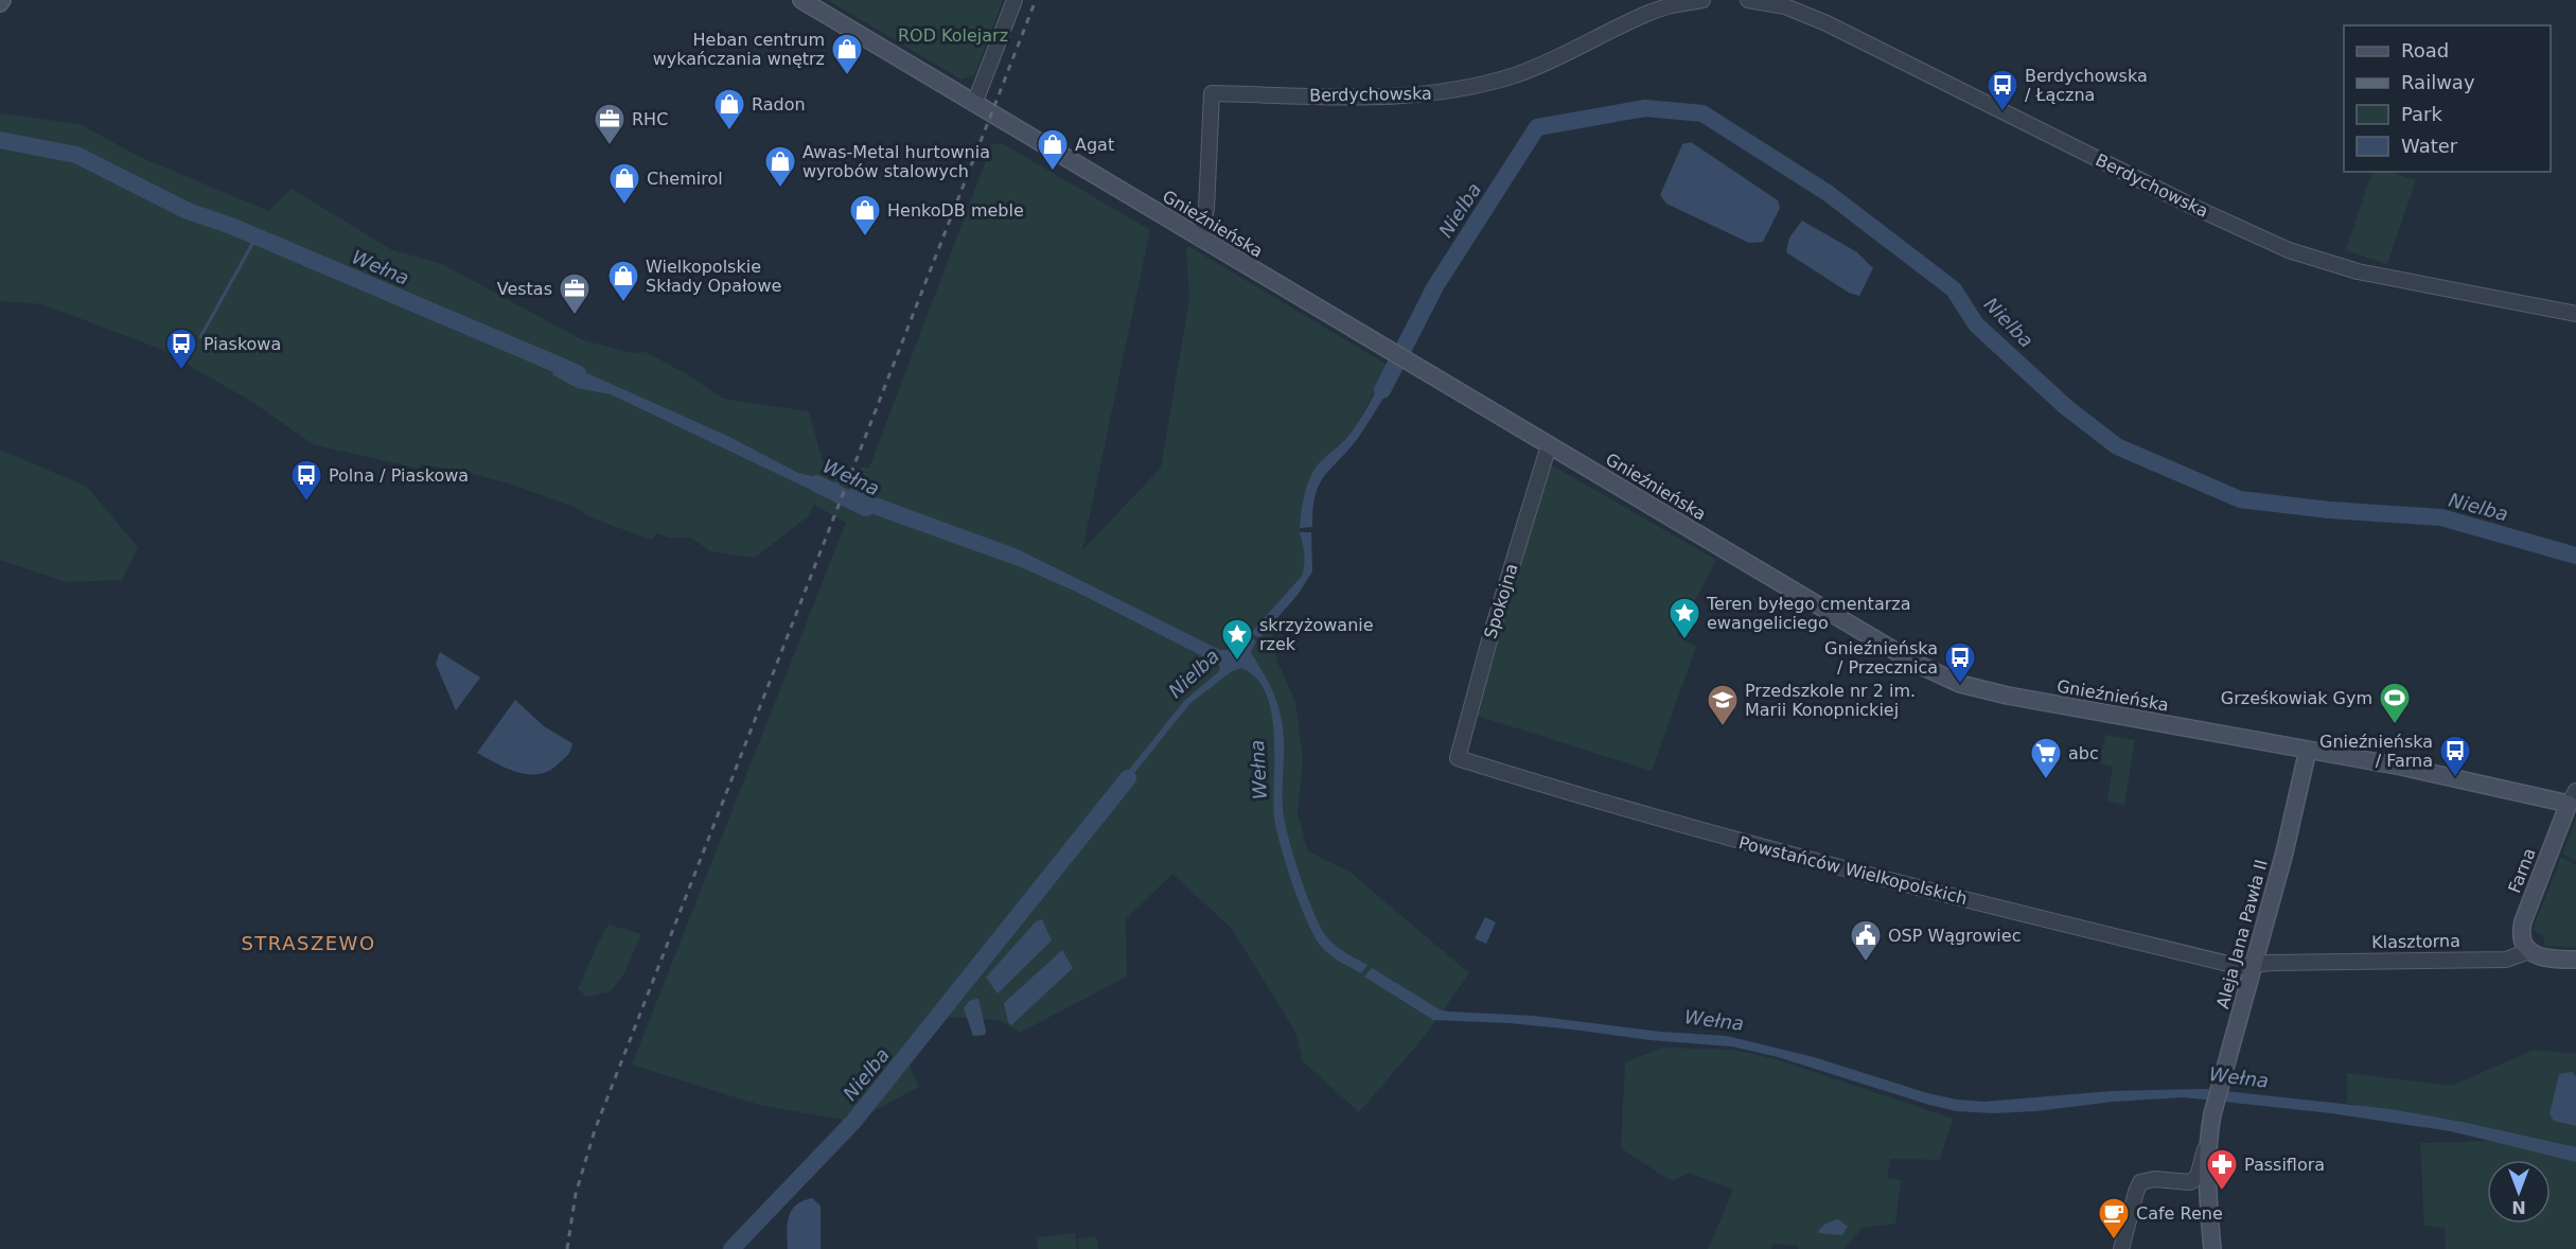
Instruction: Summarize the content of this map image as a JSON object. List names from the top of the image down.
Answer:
{
  "streets": {
    "main road": ["Gnieźnieńska", "Farna", "Aleja Jana Pawła II"],
    "street": [
      "Berdychowska",
      "Spokojna",
      "Powstańców Wielkopolskich",
      "Klasztorna"
    ]
  },
  "crossings": [
    ["Berdychowska", "Gnieźnieńska"],
    ["Gnieźnieńska", "Spokojna"],
    ["Gnieźnieńska", "Farna"],
    ["Gnieźnieńska", "Aleja Jana Pawła II"],
    ["Spokojna", "Powstańców Wielkopolskich"],
    ["Powstańców Wielkopolskich", "Aleja Jana Pawła II"],
    ["Powstańców Wielkopolskich", "Klasztorna"],
    ["Farna", "Klasztorna"],
    ["Aleja Jana Pawła II", "Klasztorna"]
  ],
  "districts": ["STRASZEWO"],
  "water": ["Nielba", "Wełna"],
  "parks": ["ROD Kolejarz"],
  "places": {
    "shop": [
      "Heban centrum wykańczania wnętrz",
      "Radon",
      "Agat",
      "Awas-Metal hurtownia wyrobów stalowych",
      "Chemirol",
      "HenkoDB meble",
      "Wielkopolskie Składy Opałowe"
    ],
    "bus stop": [
      "Berdychowska / Łączna",
      "Piaskowa",
      "Polna / Piaskowa",
      "Gnieźnieńska / Przecznica",
      "Gnieźnieńska / Farna"
    ],
    "office": ["RHC", "Vestas"],
    "place": ["Teren byłego cmentarza ewangeliciego", "skrzyżowanie rzek"],
    "sports": ["Grześkowiak Gym"],
    "school or university": ["Przedszkole nr 2 im. Marii Konopnickiej"],
    "supermarket": ["abc"],
    "public building": ["OSP Wągrowiec"],
    "pharmacy": ["Passiflora"],
    "cafe": ["Cafe Rene"]
  },
  "legend": [
    "Road",
    "Railway",
    "Park",
    "Water"
  ],
  "north": "bottom"
}
